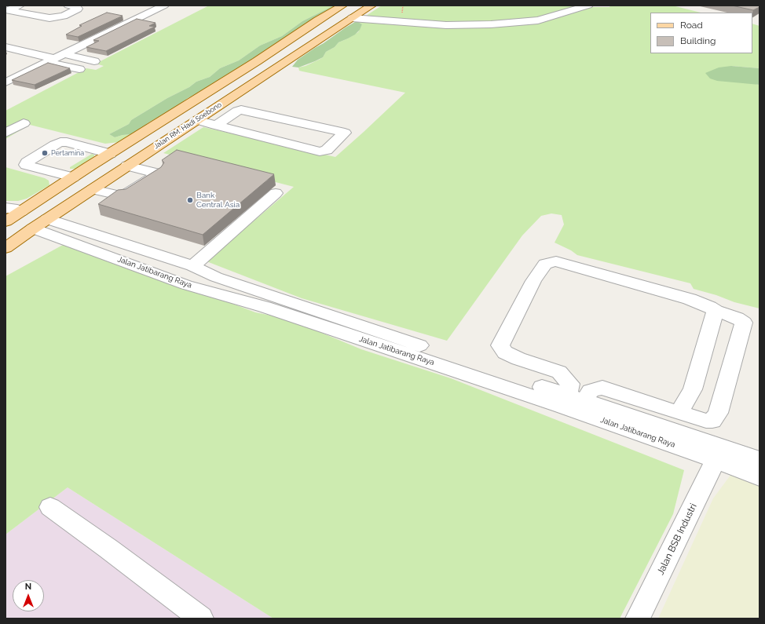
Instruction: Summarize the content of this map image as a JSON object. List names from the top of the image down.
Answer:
{
  "streets": {
    "main road": ["Jalan RM. Hadi Soebono"],
    "street": ["Jalan Jatibarang Raya", "Jalan BSB Industri"]
  },
  "crossings": [
    ["Jalan RM. Hadi Soebono", "Jalan Jatibarang Raya"],
    ["Jalan Jatibarang Raya", "Jalan BSB Industri"]
  ],
  "places": ["Pertamina", "Bank Central Asia"],
  "legend": ["Road", "Building"],
  "north": "top"
}
